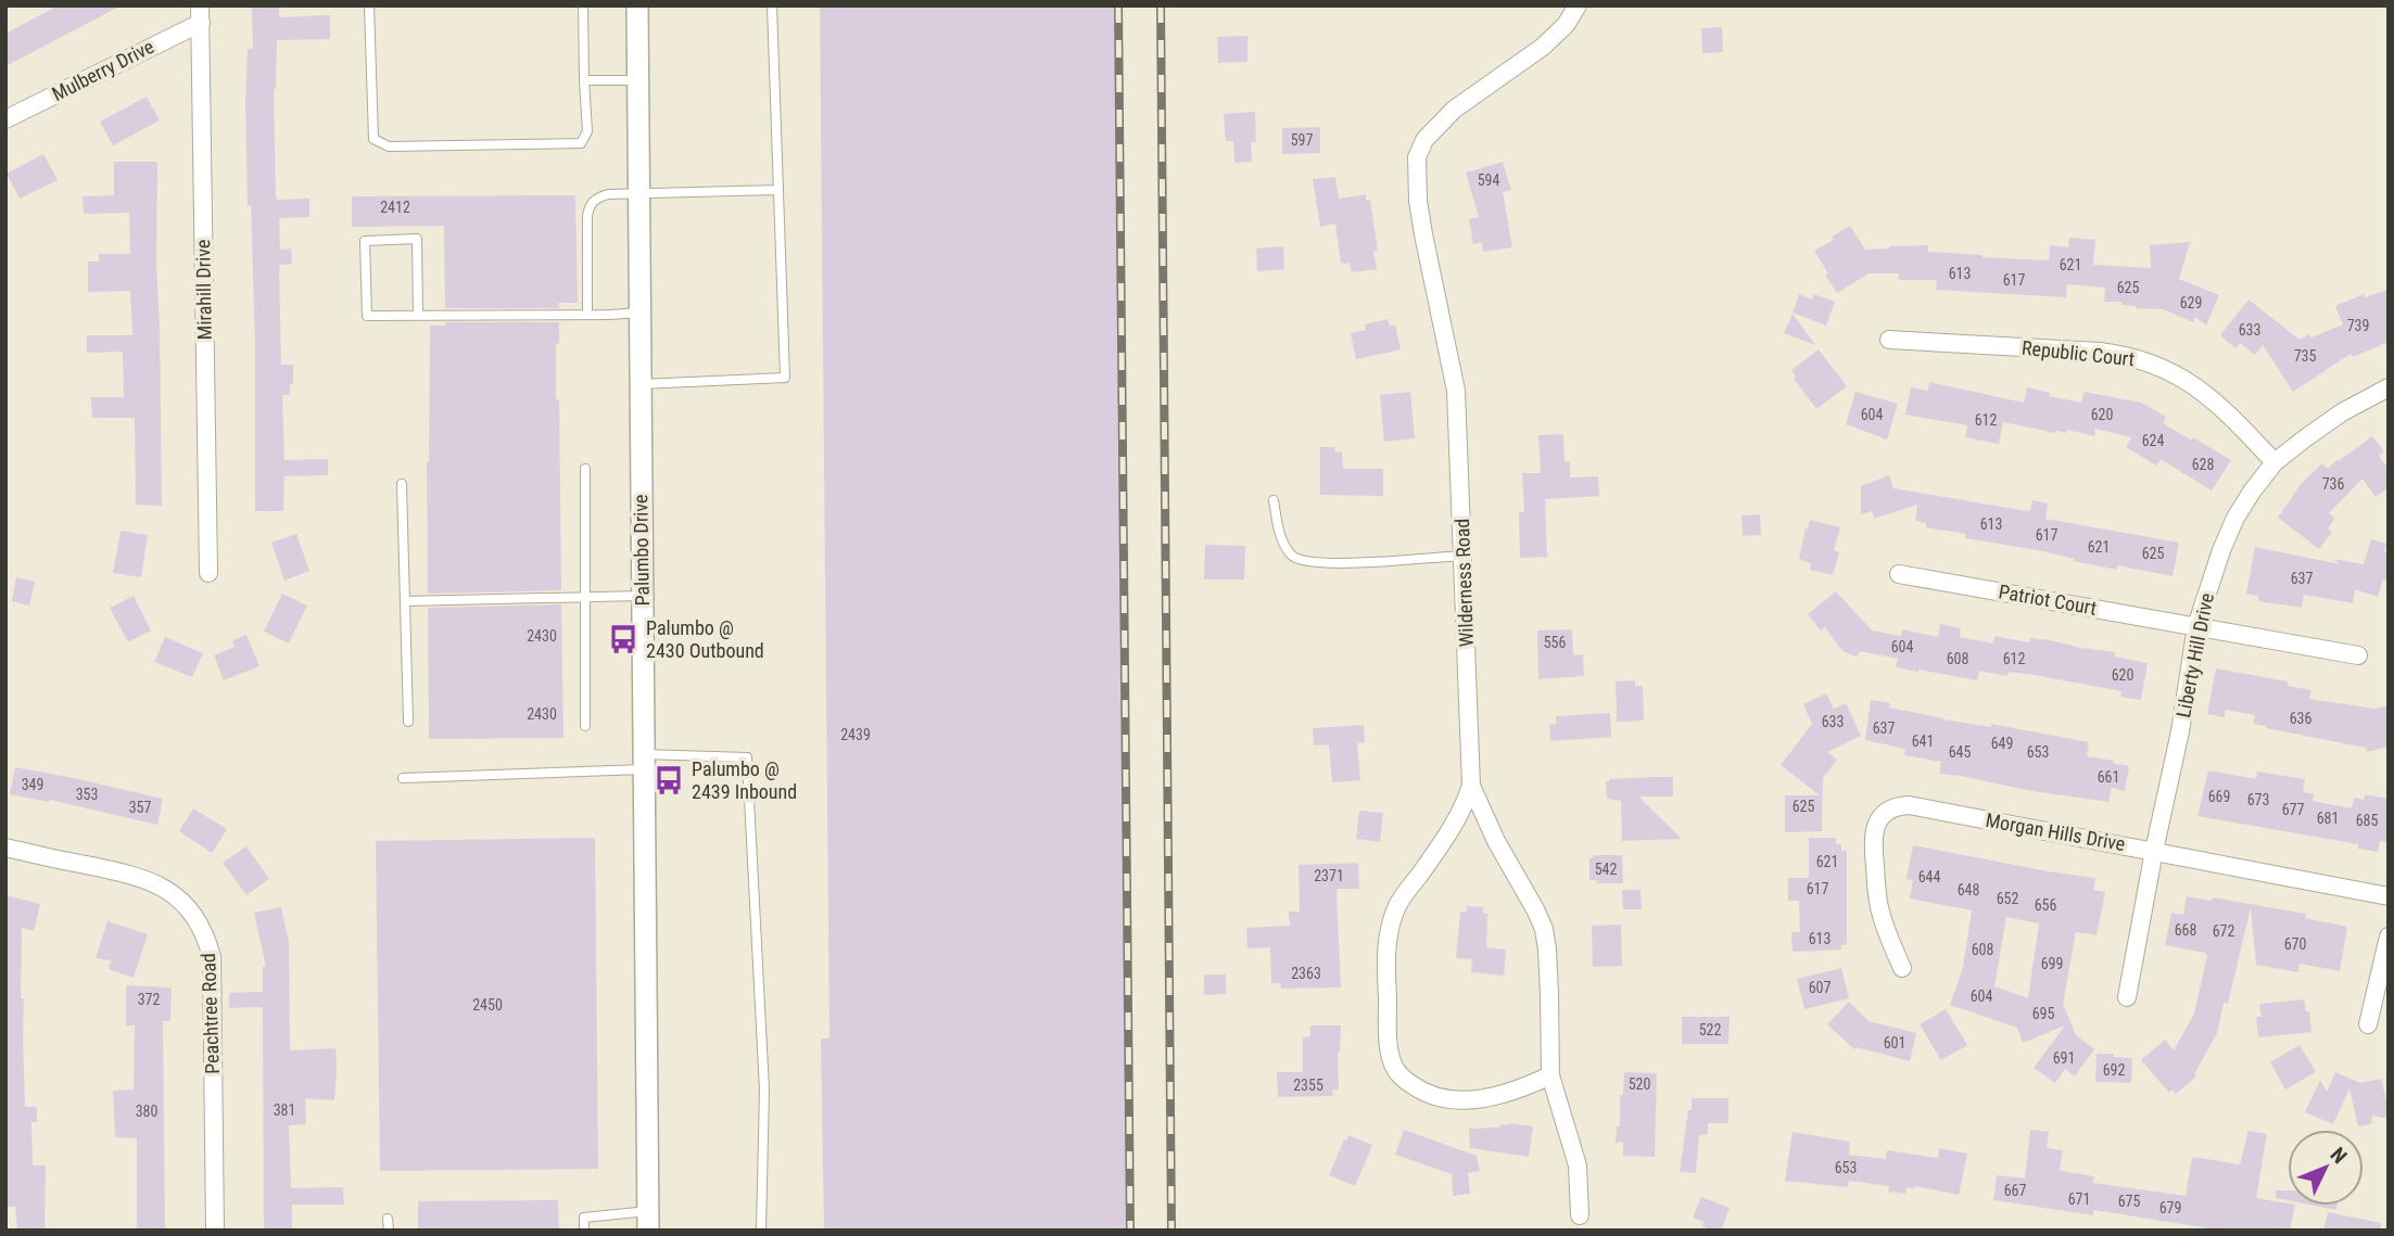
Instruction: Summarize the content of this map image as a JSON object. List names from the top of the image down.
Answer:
{
  "streets": {
    "street": [
      "Mulberry Drive",
      "Mirahill Drive",
      "Republic Court",
      "Palumbo Drive",
      "Wilderness Road",
      "Patriot Court",
      "Liberty Hill Drive",
      "Morgan Hills Drive",
      "Peachtree Road"
    ]
  },
  "crossings": [
    ["Mulberry Drive", "Mirahill Drive"],
    ["Republic Court", "Liberty Hill Drive"],
    ["Patriot Court", "Liberty Hill Drive"],
    ["Liberty Hill Drive", "Morgan Hills Drive"]
  ],
  "places": {
    "bus stop": ["Palumbo @ 2430 Outbound", "Palumbo @ 2439 Inbound"]
  },
  "house_numbers": [
    "597",
    "594",
    "2412",
    "621",
    "613",
    "617",
    "625",
    "629",
    "739",
    "633",
    "735",
    "604",
    "620",
    "612",
    "624",
    "628",
    "736",
    "613",
    "617",
    "621",
    "625",
    "637",
    "2430",
    "556",
    "604",
    "608",
    "612",
    "620",
    "2430",
    "636",
    "633",
    "637",
    "2439",
    "641",
    "649",
    "645",
    "653",
    "661",
    "349",
    "353",
    "669",
    "673",
    "625",
    "357",
    "677",
    "681",
    "685",
    "621",
    "542",
    "2371",
    "644",
    "617",
    "648",
    "652",
    "656",
    "668",
    "672",
    "613",
    "670",
    "608",
    "699",
    "2363",
    "607",
    "604",
    "372",
    "2450",
    "695",
    "522",
    "601",
    "691",
    "692",
    "520",
    "2355",
    "381",
    "380",
    "653",
    "667",
    "671",
    "675",
    "679"
  ],
  "north": "top right"
}
